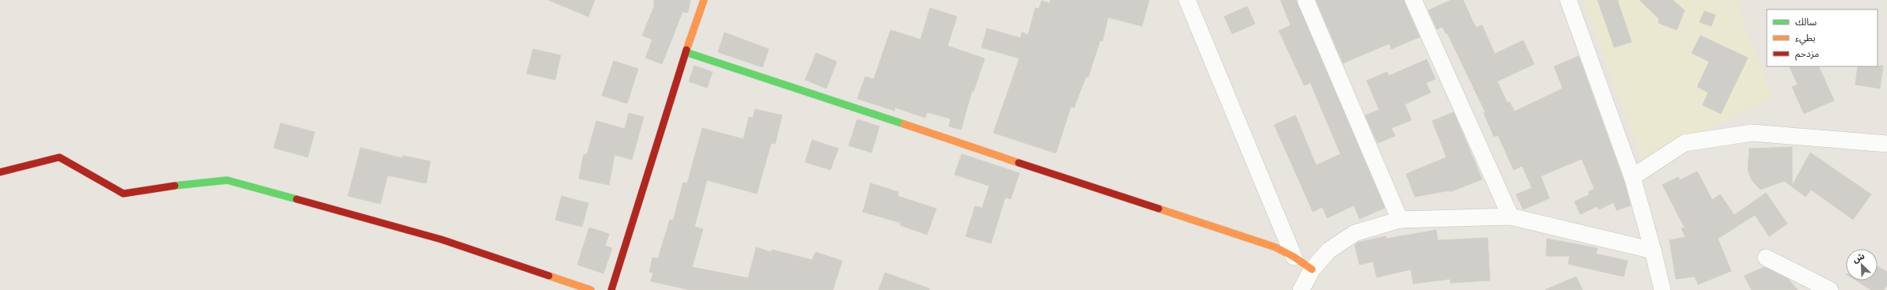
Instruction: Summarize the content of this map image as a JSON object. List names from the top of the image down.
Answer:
{
  "legend": ["سالك", "بطيء", "مزدحم"],
  "north": "top left"
}
